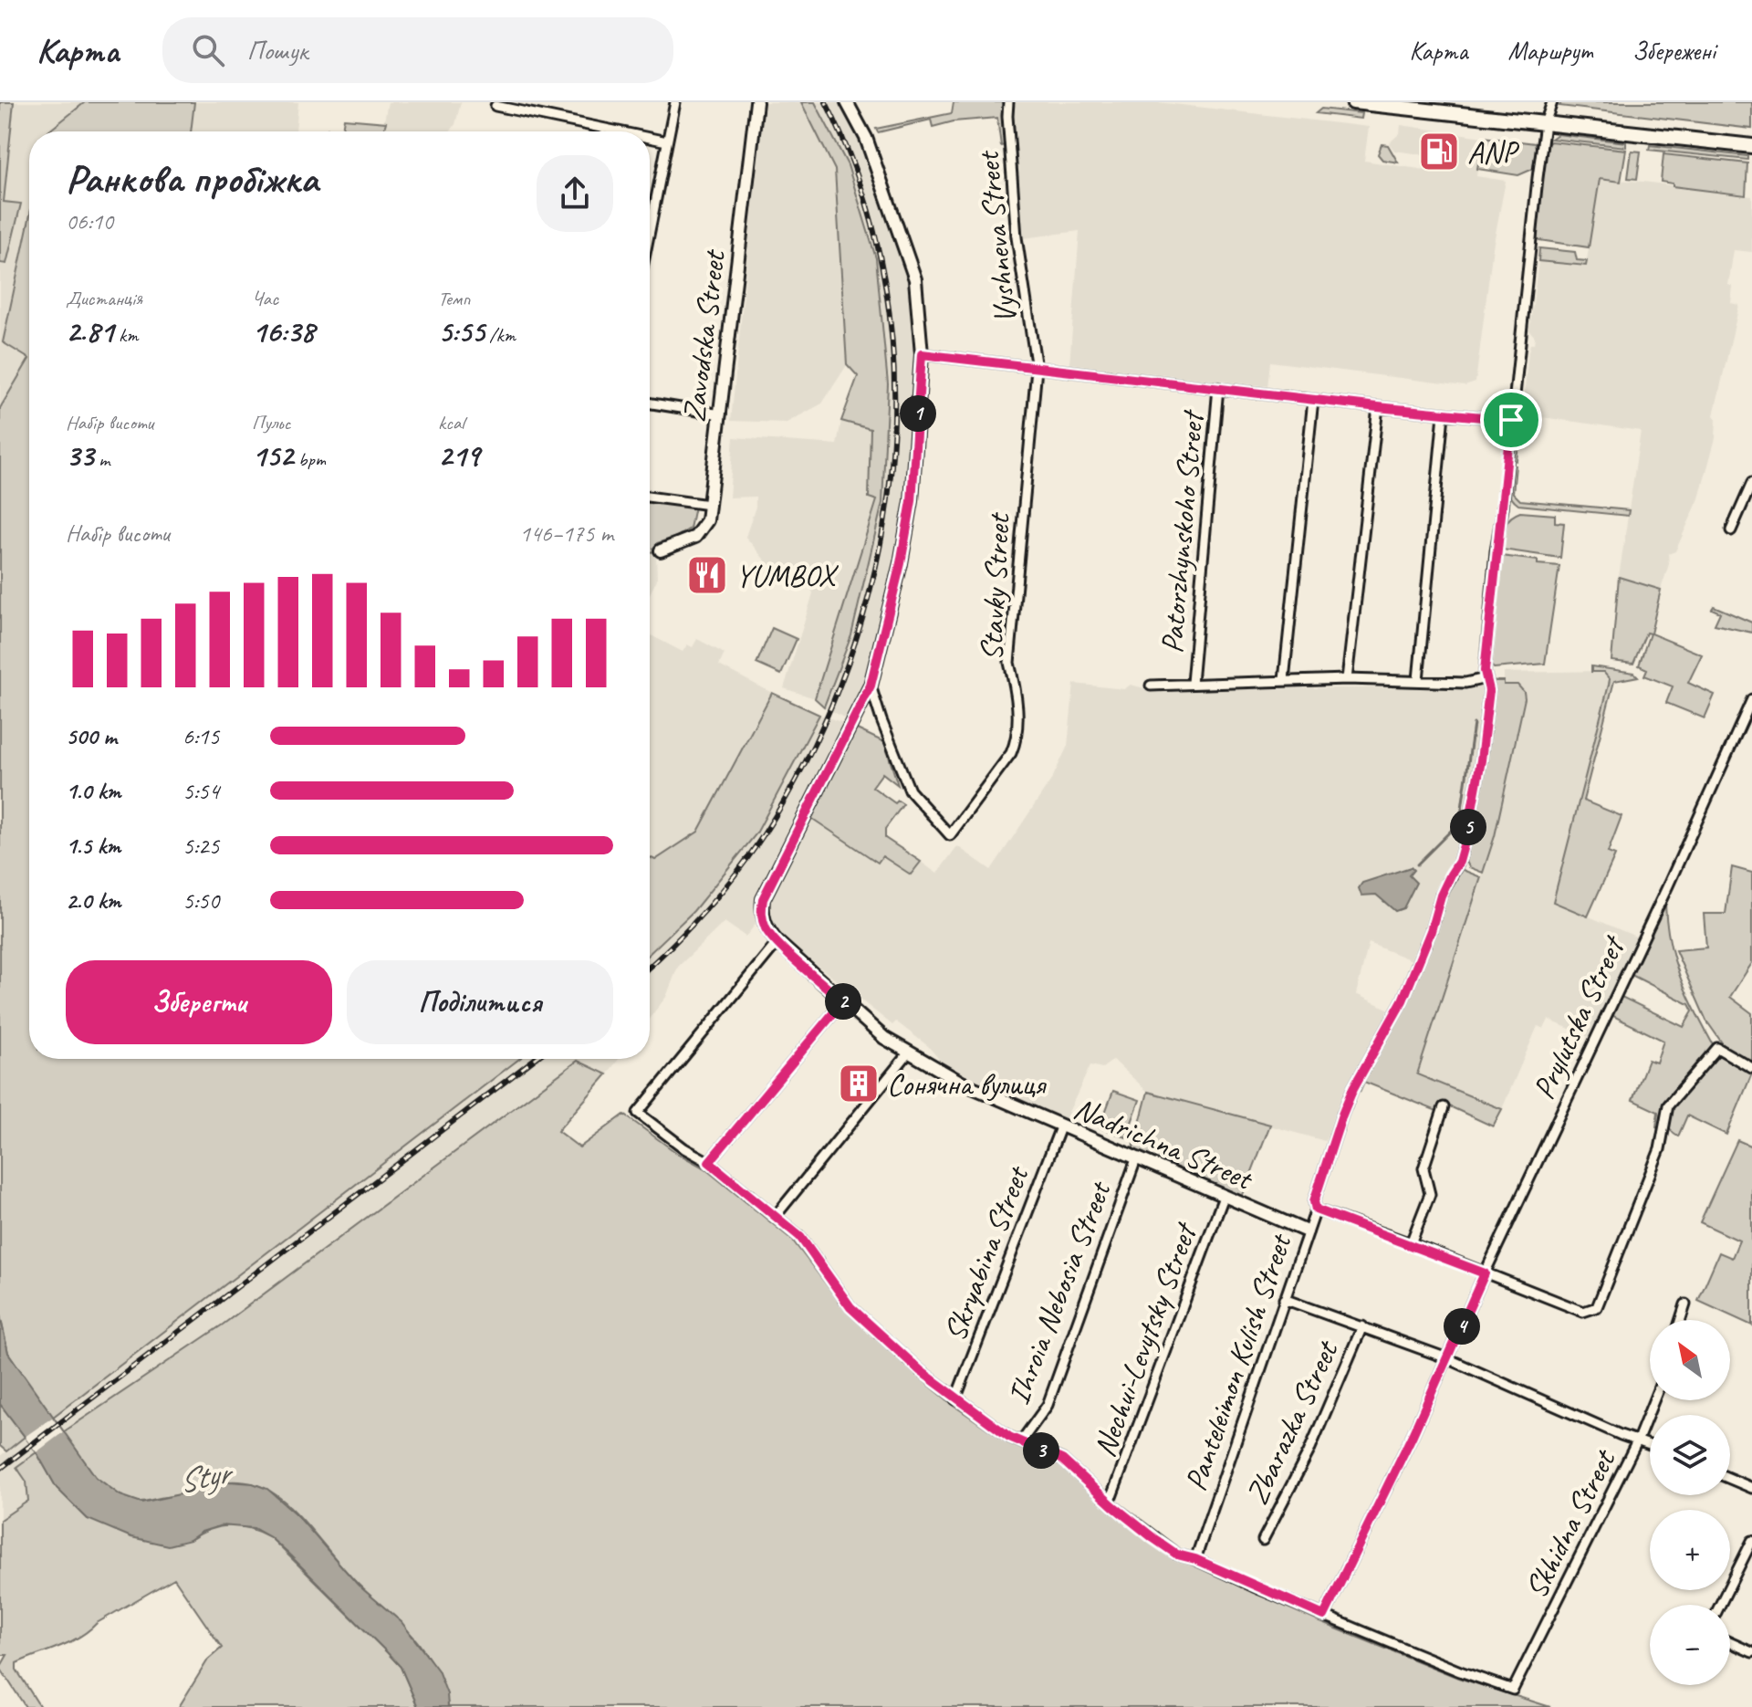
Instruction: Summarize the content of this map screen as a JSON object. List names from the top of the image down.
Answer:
{
  "streets": {
    "street": [
      "Vyshneva Street",
      "Zavodska Street",
      "Patorzhynskoho Street",
      "Stavky Street",
      "Prylutska Street",
      "Nadrichna Street",
      "Skryabina Street",
      "Ihroia Nebosia Street",
      "Nechui-Levytsky Street",
      "Panteleimon Kulish Street",
      "Zbarazka Street",
      "Skhidna Street"
    ]
  },
  "crossings": [
    ["Vyshneva Street", "Stavky Street"],
    ["Stavky Street", "Nadrichna Street"],
    ["Prylutska Street", "Skhidna Street"],
    ["Nadrichna Street", "Skryabina Street"],
    ["Nadrichna Street", "Ihroia Nebosia Street"],
    ["Nadrichna Street", "Nechui-Levytsky Street"],
    ["Nadrichna Street", "Panteleimon Kulish Street"]
  ],
  "water": ["Styr"],
  "places": {
    "fuel station": ["ANP"],
    "restaurant": ["YUMBOX"],
    "building": ["Сонячна вулиця"]
  },
  "north": "top left",
  "page": {
    "header": "Карта",
    "search": "Пошук",
    "nav": ["Карта", "Маршрут", "Збережені"],
    "heading": ["Ранкова пробіжка", "06:10"],
    "stats": [
      ["Дистанція", "2.81 km"],
      ["Час", "16:38"],
      ["Темп", "5:55 /km"],
      ["Набір висоти", "33 m"],
      ["Пульс", "152 bpm"],
      ["kcal", "219"]
    ],
    "pins": [
      "1",
      "5",
      "2",
      "4",
      "3"
    ],
    "chart": ["Набір висоти", "146–175 m"],
    "list": [
      {
        "name": "500 m",
        "note": "6:15"
      },
      {
        "name": "1.0 km",
        "note": "5:54"
      },
      {
        "name": "1.5 km",
        "note": "5:25"
      },
      {
        "name": "2.0 km",
        "note": "5:50"
      }
    ],
    "buttons": ["Зберегти", "Поділитися"],
    "map_buttons": ["+", "−"]
  }
}
